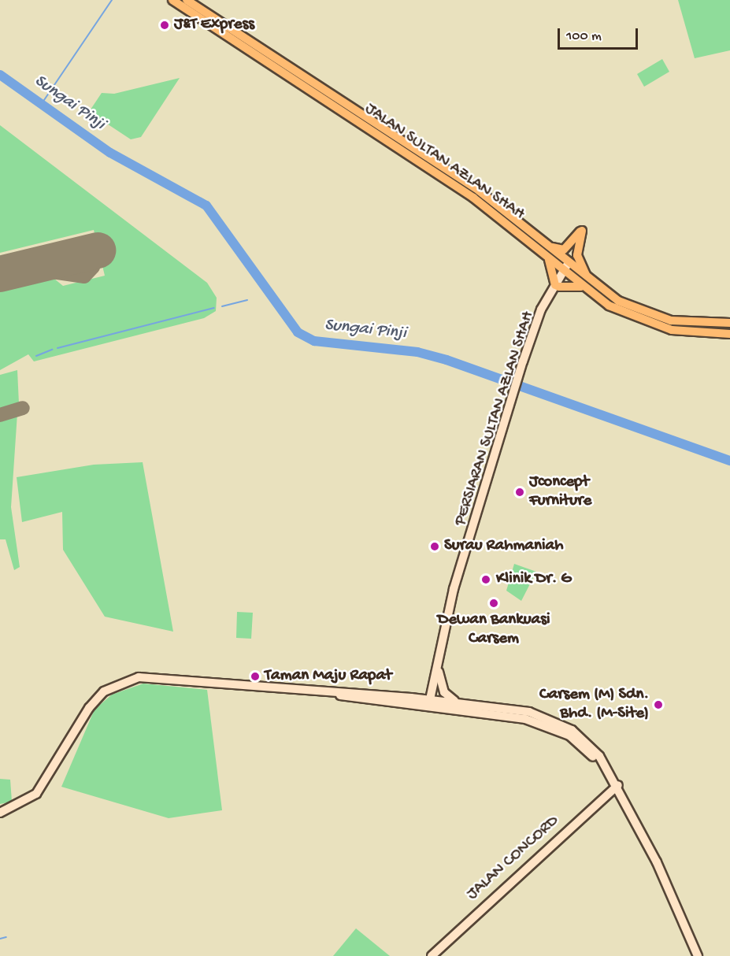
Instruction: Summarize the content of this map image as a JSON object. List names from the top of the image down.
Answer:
{
  "streets": {
    "main road": ["JALAN SULTAN AZLAN SHAH"],
    "street": ["PERSIARAN SULTAN AZLAN SHAH", "JALAN CONCORD"]
  },
  "crossings": [
    ["JALAN SULTAN AZLAN SHAH", "PERSIARAN SULTAN AZLAN SHAH"]
  ],
  "water": ["Sungai Pinji"],
  "places": [
    "J&T Express",
    "Jconcept Furniture",
    "Surau Rahmaniah",
    "Klinik Dr. G",
    "Dewan Bankuasi Carsem",
    "Taman Maju Rapat",
    "Carsem (M) Sdn. Bhd. (M-Site)"
  ],
  "scale_bar": "100 m"
}
